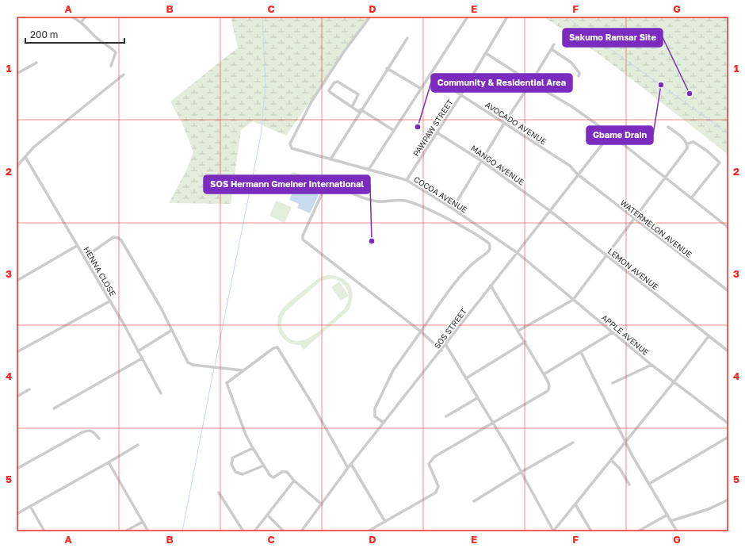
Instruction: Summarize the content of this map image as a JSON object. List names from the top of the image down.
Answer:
{
  "streets": {
    "street": [
      "AVOCADO AVENUE",
      "PAWPAW STREET",
      "MANGO AVENUE",
      "COCOA AVENUE",
      "WATERMELON AVENUE",
      "LEMON AVENUE",
      "HENNA CLOSE",
      "SOS STREET",
      "APPLE AVENUE"
    ]
  },
  "crossings": [
    ["AVOCADO AVENUE", "PAWPAW STREET"],
    ["AVOCADO AVENUE", "WATERMELON AVENUE"],
    ["AVOCADO AVENUE", "SOS STREET"],
    ["PAWPAW STREET", "MANGO AVENUE"],
    ["PAWPAW STREET", "COCOA AVENUE"],
    ["MANGO AVENUE", "LEMON AVENUE"],
    ["MANGO AVENUE", "SOS STREET"],
    ["COCOA AVENUE", "SOS STREET"],
    ["COCOA AVENUE", "APPLE AVENUE"],
    ["WATERMELON AVENUE", "SOS STREET"],
    ["LEMON AVENUE", "SOS STREET"],
    ["SOS STREET", "APPLE AVENUE"]
  ],
  "places": [
    "Gbame Drain",
    "Sakumo Ramsar Site",
    "Community & Residential Area",
    "SOS Hermann Gmeiner International"
  ],
  "scale_bar": "200 m",
  "grid": {
    "columns": [
      "A",
      "B",
      "C",
      "D",
      "E",
      "F",
      "G"
    ],
    "rows": [
      "1",
      "2",
      "3",
      "4",
      "5"
    ]
  }
}
